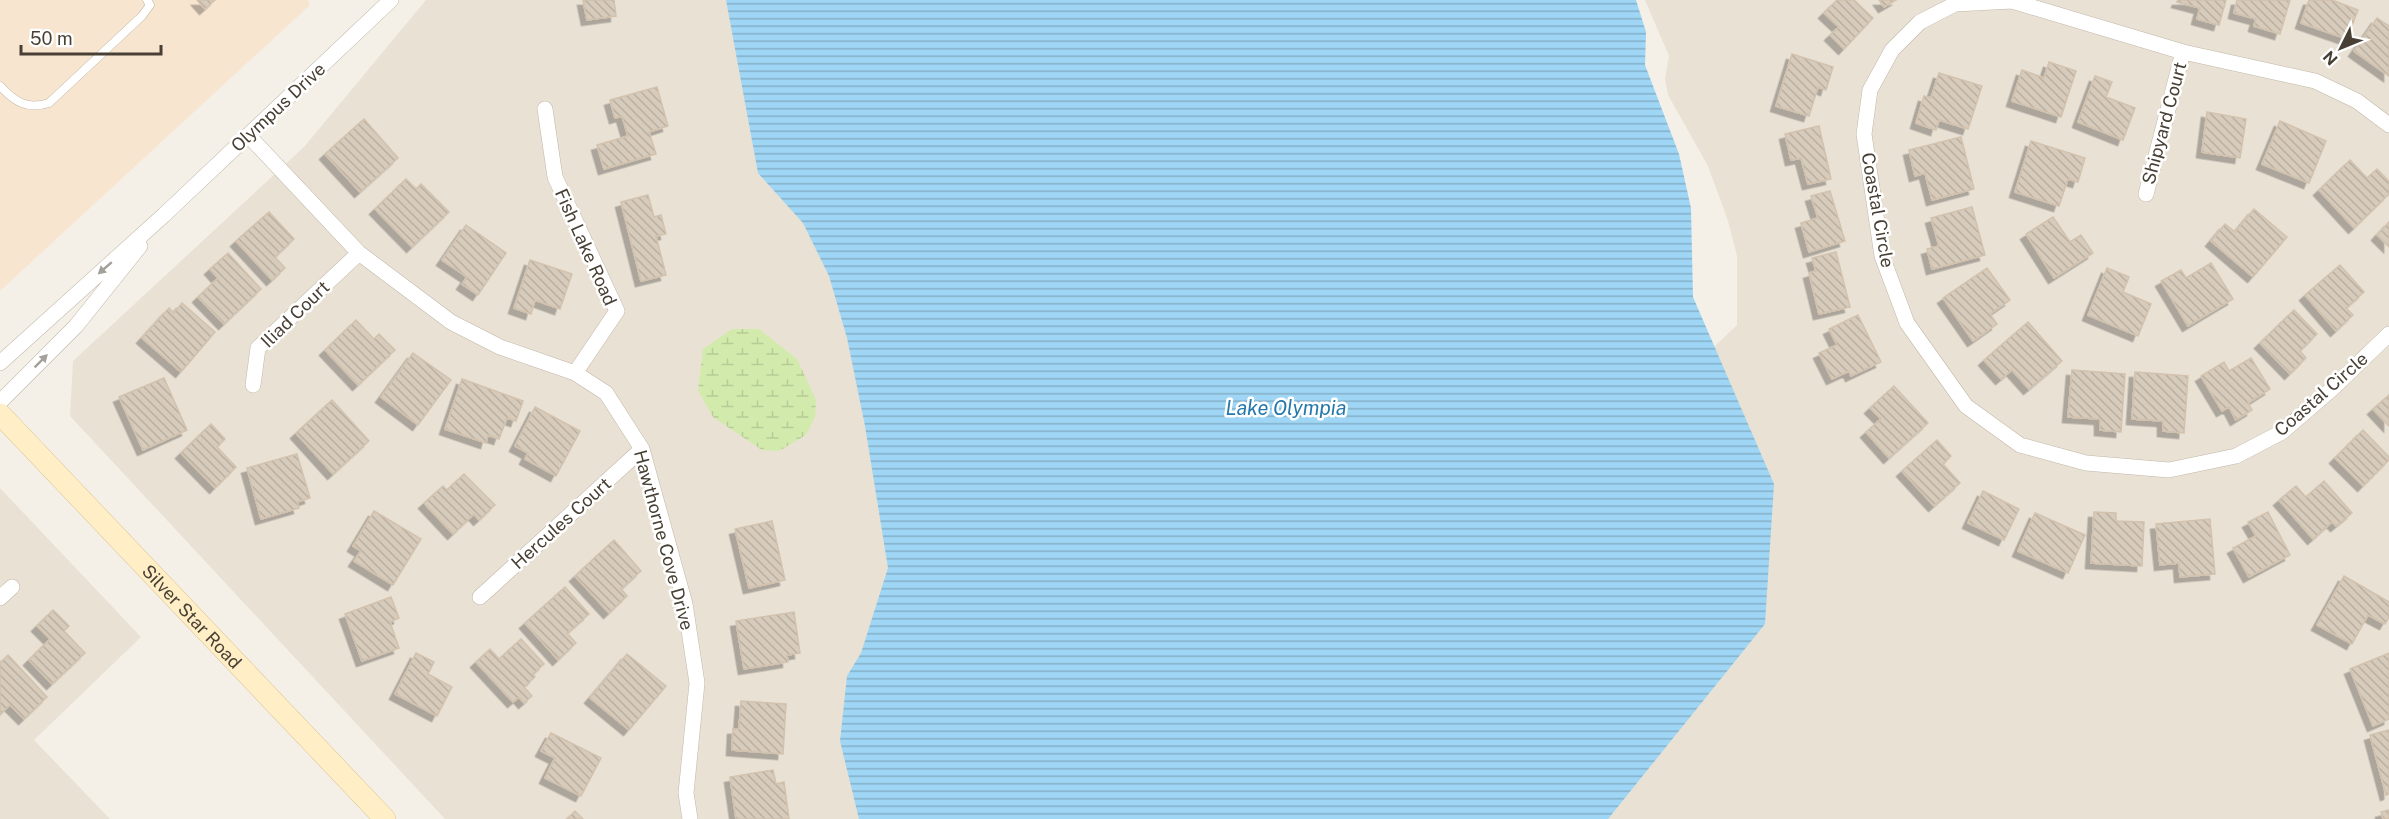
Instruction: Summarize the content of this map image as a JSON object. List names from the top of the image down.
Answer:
{
  "streets": {
    "main road": ["Silver Star Road"],
    "street": [
      "Olympus Drive",
      "Shipyard Court",
      "Coastal Circle",
      "Fish Lake Road",
      "Iliad Court",
      "Hercules Court",
      "Hawthorne Cove Drive"
    ]
  },
  "crossings": [
    ["Olympus Drive", "Hawthorne Cove Drive"],
    ["Shipyard Court", "Coastal Circle"],
    ["Fish Lake Road", "Hawthorne Cove Drive"],
    ["Iliad Court", "Hawthorne Cove Drive"],
    ["Hercules Court", "Hawthorne Cove Drive"]
  ],
  "water": ["Lake Olympia"],
  "scale_bar": "50 m",
  "north": "bottom left"
}
